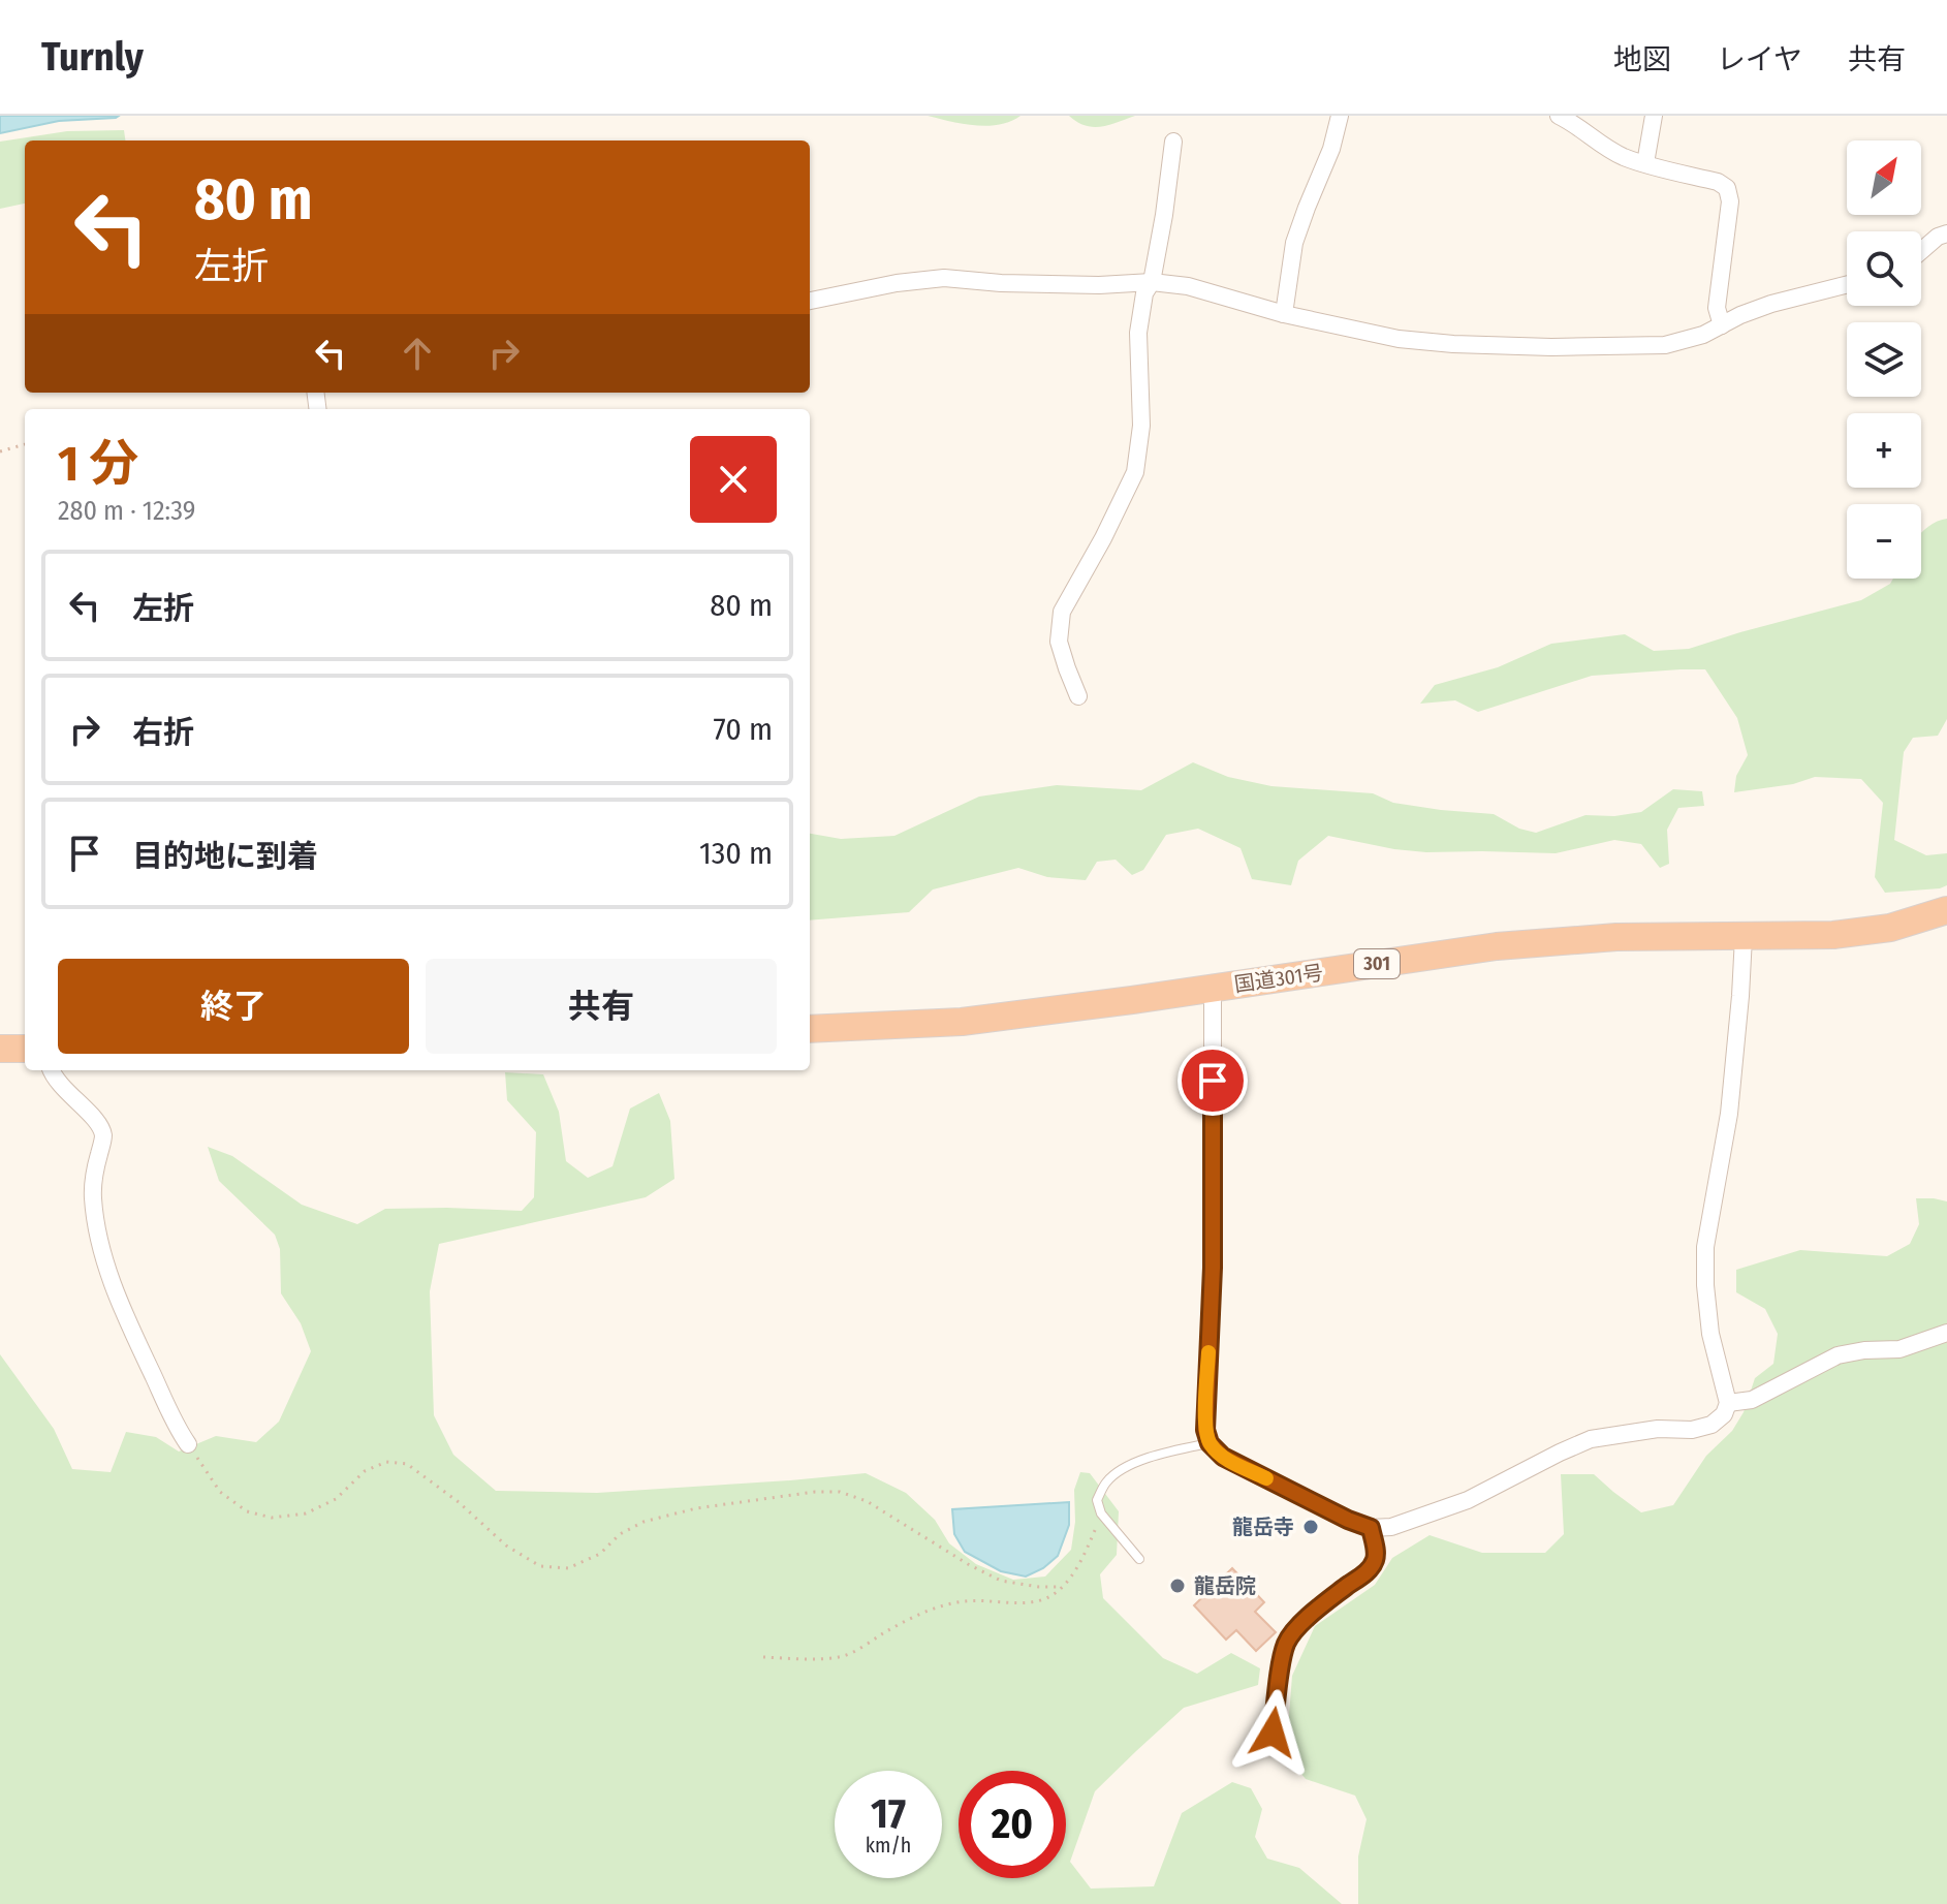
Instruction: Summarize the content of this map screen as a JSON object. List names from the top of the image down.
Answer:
{
  "streets": {
    "highway": ["301", "国道301号"]
  },
  "places": ["龍岳寺", "龍岳院"],
  "north": "top right",
  "page": {
    "header": "Turnly",
    "nav": ["地図", "レイヤ", "共有"],
    "map_buttons": ["+", "−"],
    "turn": ["80 m", "左折"],
    "heading": ["1 分", "280 m · 12:39"],
    "list": [
      {
        "name": "左折",
        "value": "80 m"
      },
      {
        "name": "右折",
        "value": "70 m"
      },
      {
        "name": "目的地に到着",
        "value": "130 m"
      }
    ],
    "buttons": ["終了", "共有"],
    "speed": "17 km/h",
    "limit": "20"
  }
}
